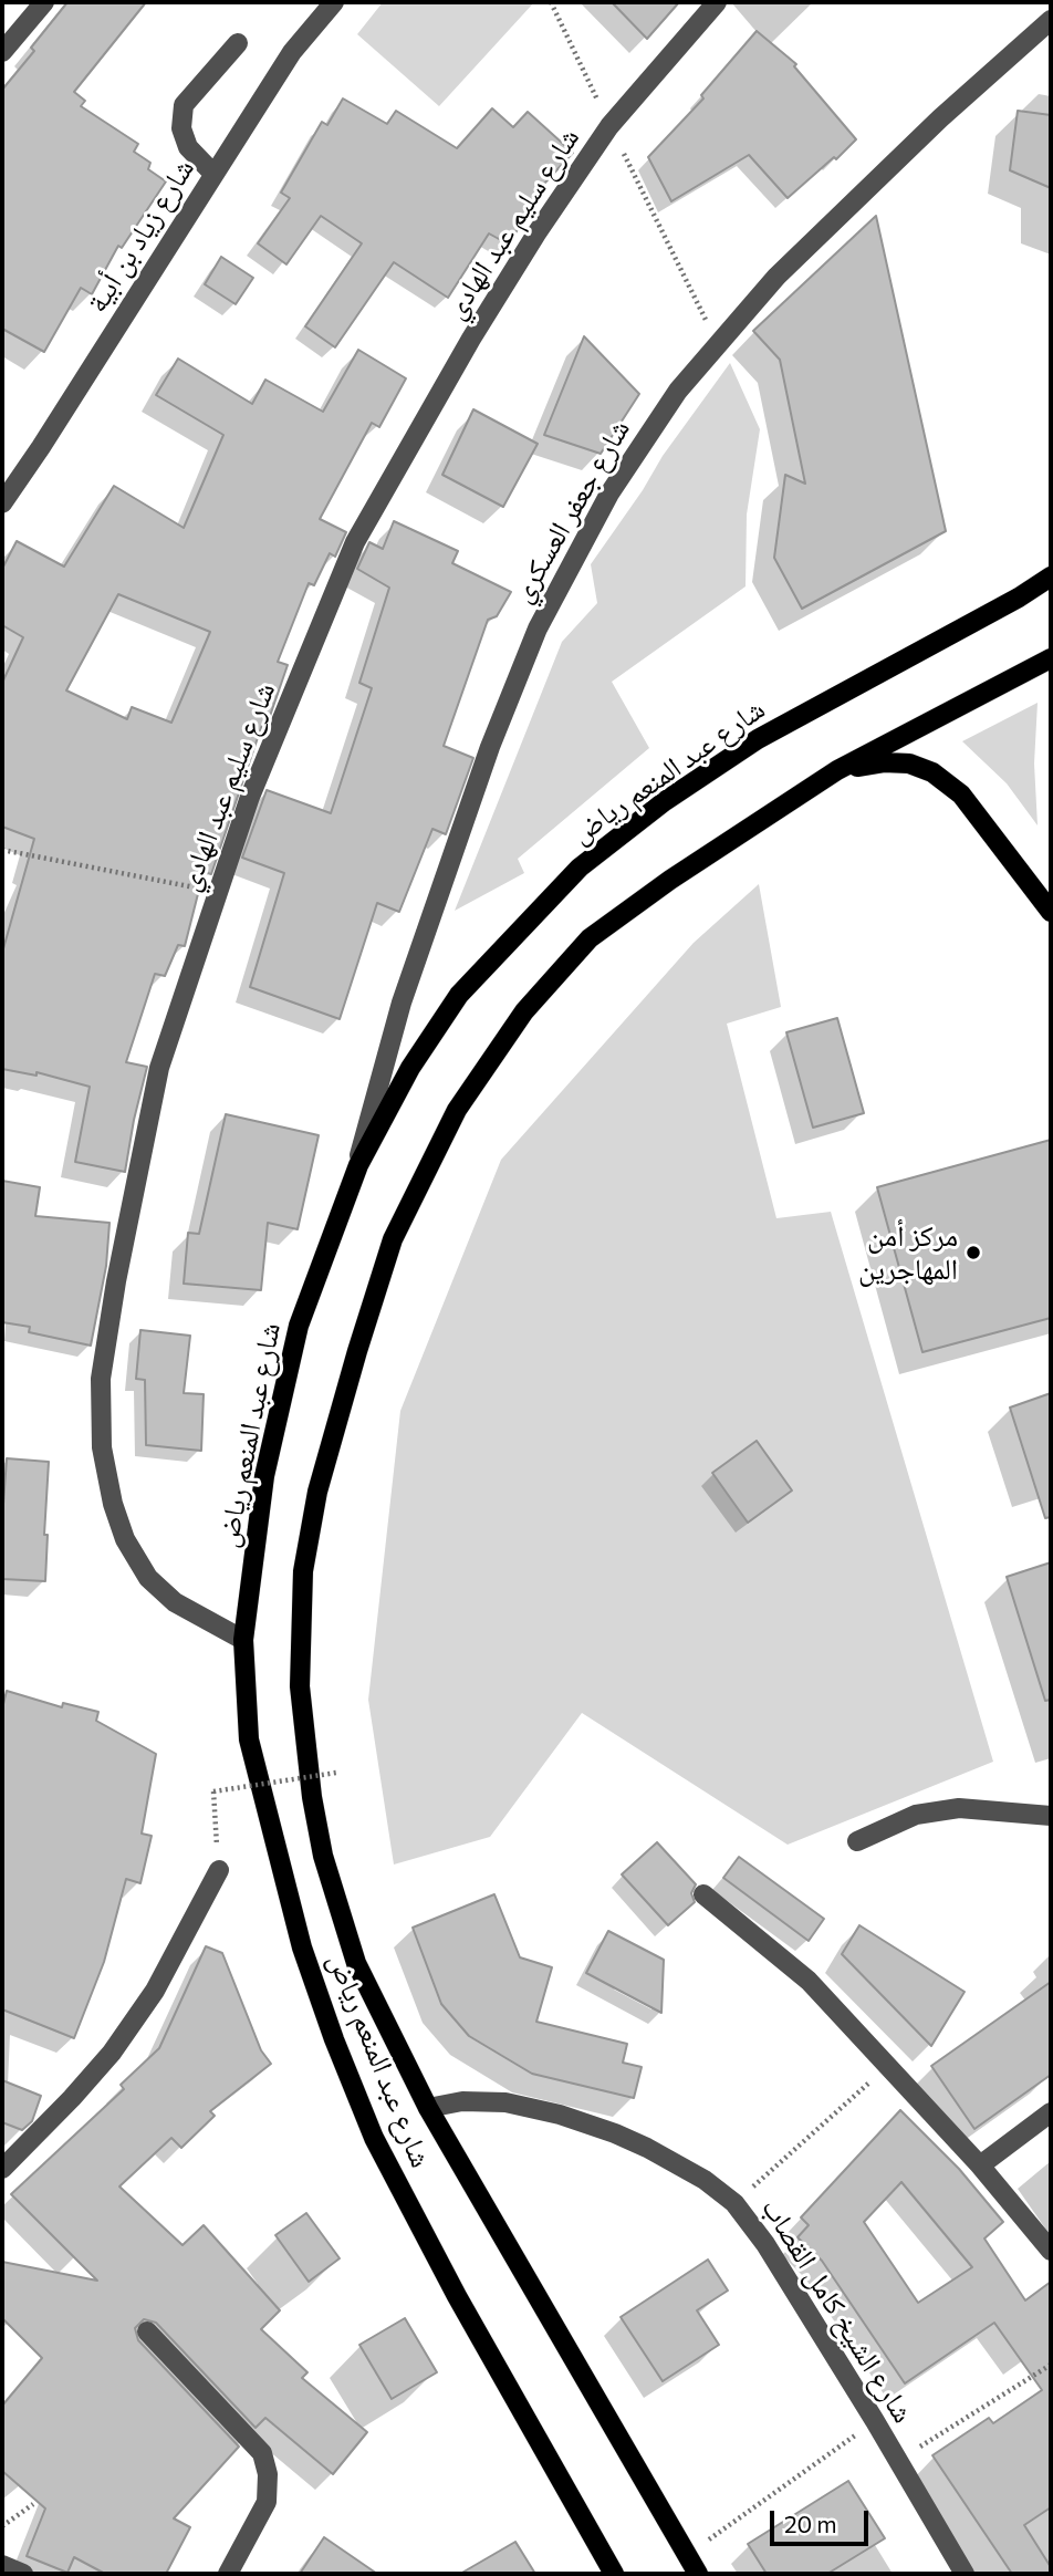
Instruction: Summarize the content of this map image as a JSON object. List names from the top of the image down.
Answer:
{
  "streets": {
    "main road": ["شارع عبد المنعم رياض"],
    "street": [
      "شارع سليم عبد الهادي",
      "شارع زياد بن أبية",
      "شارع جعفر العسكري",
      "شارع الشيخ كامل القصاب"
    ]
  },
  "crossings": [
    ["شارع سليم عبد الهادي", "شارع عبد المنعم رياض"],
    ["شارع جعفر العسكري", "شارع عبد المنعم رياض"],
    ["شارع عبد المنعم رياض", "شارع الشيخ كامل القصاب"]
  ],
  "places": ["مركز أمن المهاجرين"],
  "scale_bar": "20 m"
}
